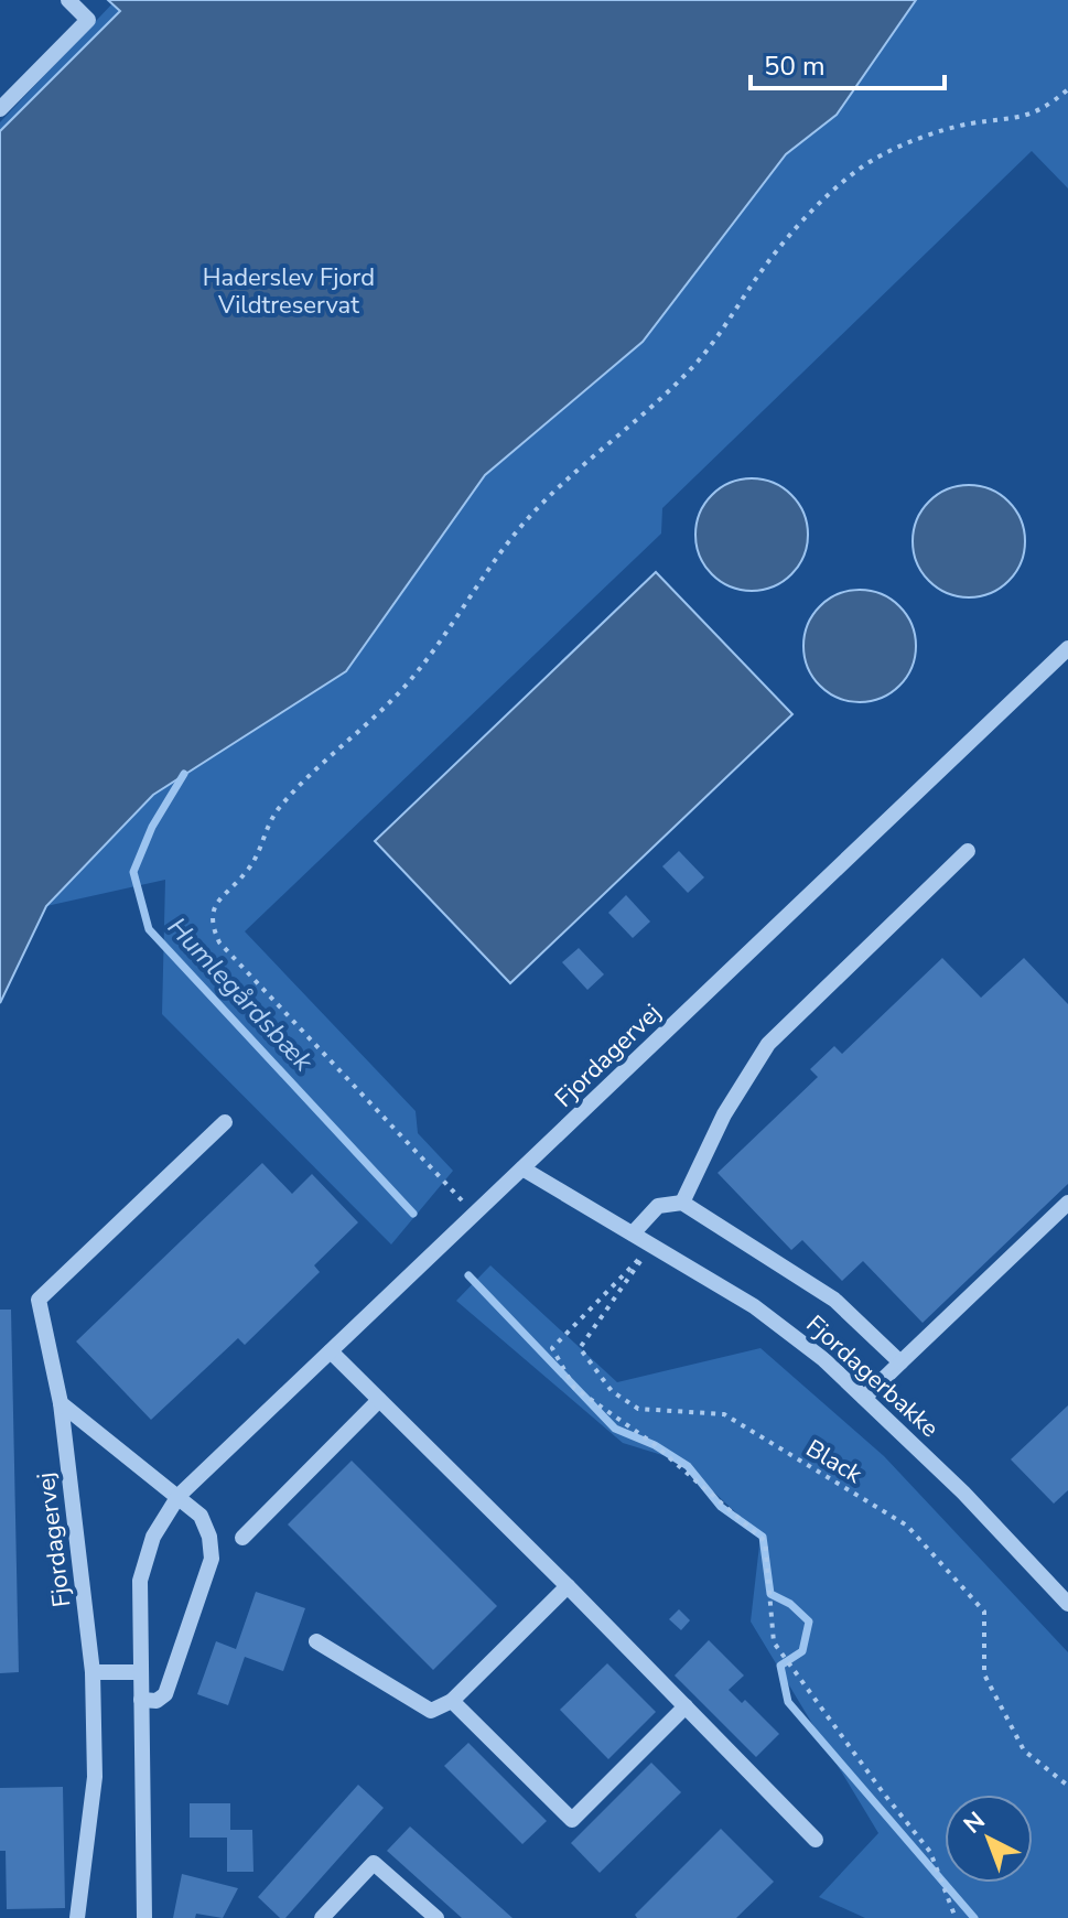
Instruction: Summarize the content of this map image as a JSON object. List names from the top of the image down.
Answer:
{
  "streets": {
    "street": ["Fjordagervej", "Fjordagerbakke"],
    "path": ["Black"]
  },
  "crossings": [
    ["Fjordagervej", "Fjordagerbakke"],
    ["Fjordagerbakke", "Black"]
  ],
  "water": ["Humlegårdsbæk"],
  "parks": ["Haderslev Fjord Vildtreservat"],
  "scale_bar": "50 m",
  "north": "top left"
}
